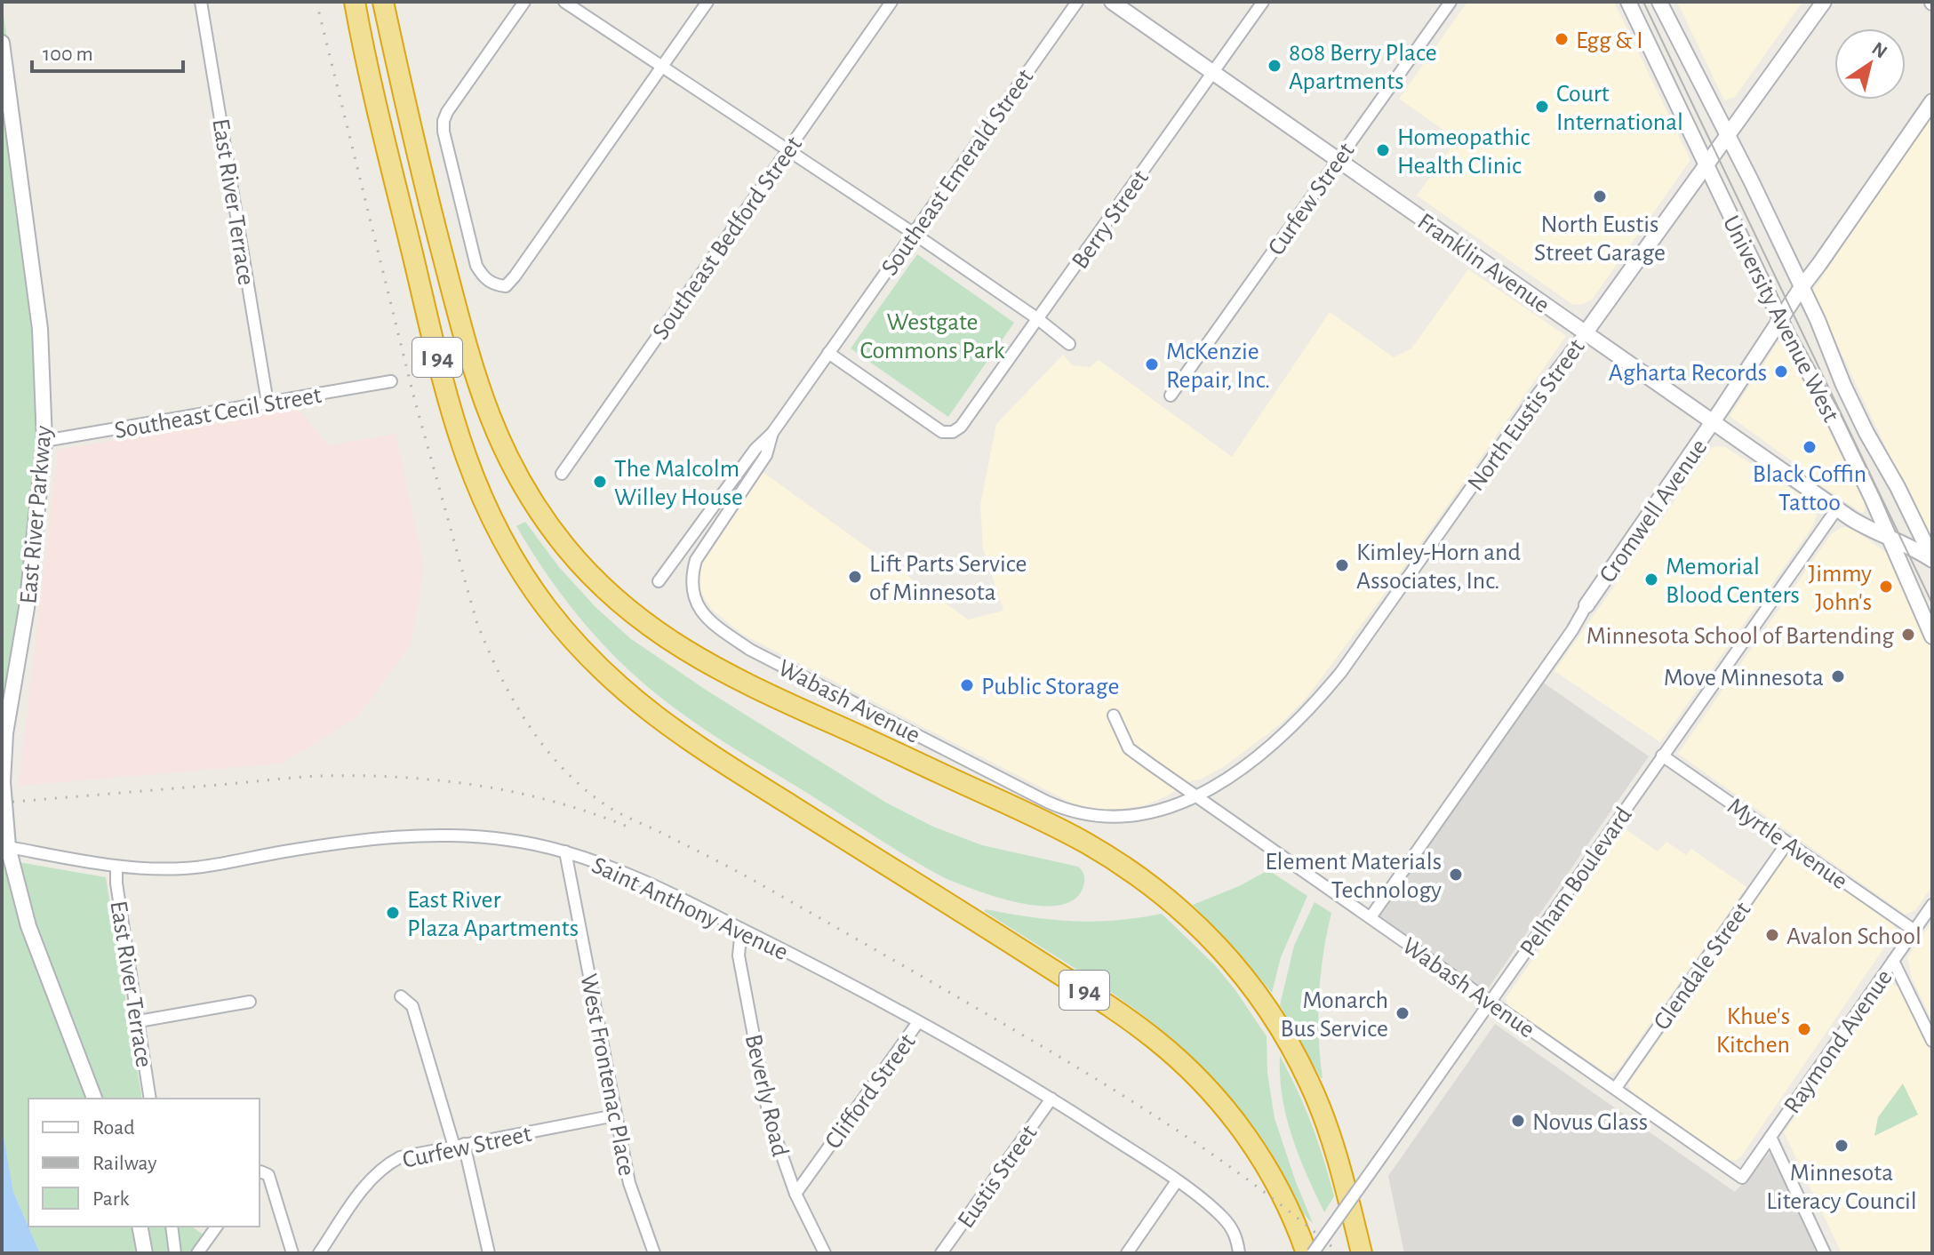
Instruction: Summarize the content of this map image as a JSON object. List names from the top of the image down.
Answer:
{
  "streets": {
    "highway": ["I 94"],
    "main road": [
      "Franklin Avenue",
      "University Avenue West",
      "North Eustis Street",
      "Cromwell Avenue",
      "East River Parkway"
    ],
    "street": [
      "Southeast Emerald Street",
      "Curfew Street",
      "East River Terrace",
      "Berry Street",
      "Southeast Bedford Street",
      "Southeast Cecil Street",
      "Wabash Avenue",
      "Myrtle Avenue",
      "Pelham Boulevard",
      "Saint Anthony Avenue",
      "Glendale Street",
      "Raymond Avenue",
      "West Frontenac Place",
      "Clifford Street",
      "Beverly Road",
      "Eustis Street"
    ]
  },
  "crossings": [
    ["Southeast Emerald Street", "Berry Street"],
    ["Southeast Emerald Street", "Wabash Avenue"],
    ["Curfew Street", "Franklin Avenue"],
    ["Curfew Street", "West Frontenac Place"],
    ["East River Terrace", "Southeast Cecil Street"],
    ["East River Terrace", "Saint Anthony Avenue"],
    ["Berry Street", "Franklin Avenue"],
    ["Franklin Avenue", "University Avenue West"],
    ["Franklin Avenue", "North Eustis Street"],
    ["Franklin Avenue", "Cromwell Avenue"],
    ["Franklin Avenue", "Pelham Boulevard"],
    ["University Avenue West", "North Eustis Street"],
    ["University Avenue West", "Cromwell Avenue"],
    ["Southeast Cecil Street", "East River Parkway"],
    ["North Eustis Street", "Wabash Avenue"],
    ["Cromwell Avenue", "Wabash Avenue"],
    ["East River Parkway", "Saint Anthony Avenue"],
    ["Wabash Avenue", "Pelham Boulevard"],
    ["Wabash Avenue", "Glendale Street"],
    ["Wabash Avenue", "Raymond Avenue"],
    ["Myrtle Avenue", "Pelham Boulevard"],
    ["Myrtle Avenue", "Glendale Street"],
    ["Myrtle Avenue", "Raymond Avenue"],
    ["Saint Anthony Avenue", "West Frontenac Place"],
    ["Saint Anthony Avenue", "Clifford Street"],
    ["Saint Anthony Avenue", "Beverly Road"],
    ["Saint Anthony Avenue", "Eustis Street"],
    ["Clifford Street", "Beverly Road"]
  ],
  "parks": ["Westgate Commons Park"],
  "places": [
    "Egg & I",
    "808 Berry Place Apartments",
    "Court International",
    "Homeopathic Health Clinic",
    "North Eustis Street Garage",
    "McKenzie Repair, Inc.",
    "Agharta Records",
    "Black Coffin Tattoo",
    "The Malcolm Willey House",
    "Kimley-Horn and Associates, Inc.",
    "Lift Parts Service of Minnesota",
    "Memorial Blood Centers",
    "Jimmy John's",
    "Minnesota School of Bartending",
    "Move Minnesota",
    "Public Storage",
    "Element Materials Technology",
    "East River Plaza Apartments",
    "Avalon School",
    "Monarch Bus Service",
    "Khue's Kitchen",
    "Novus Glass",
    "Minnesota Literacy Council"
  ],
  "legend": ["Road", "Railway", "Park"],
  "scale_bar": "100 m",
  "north": "top right"
}
